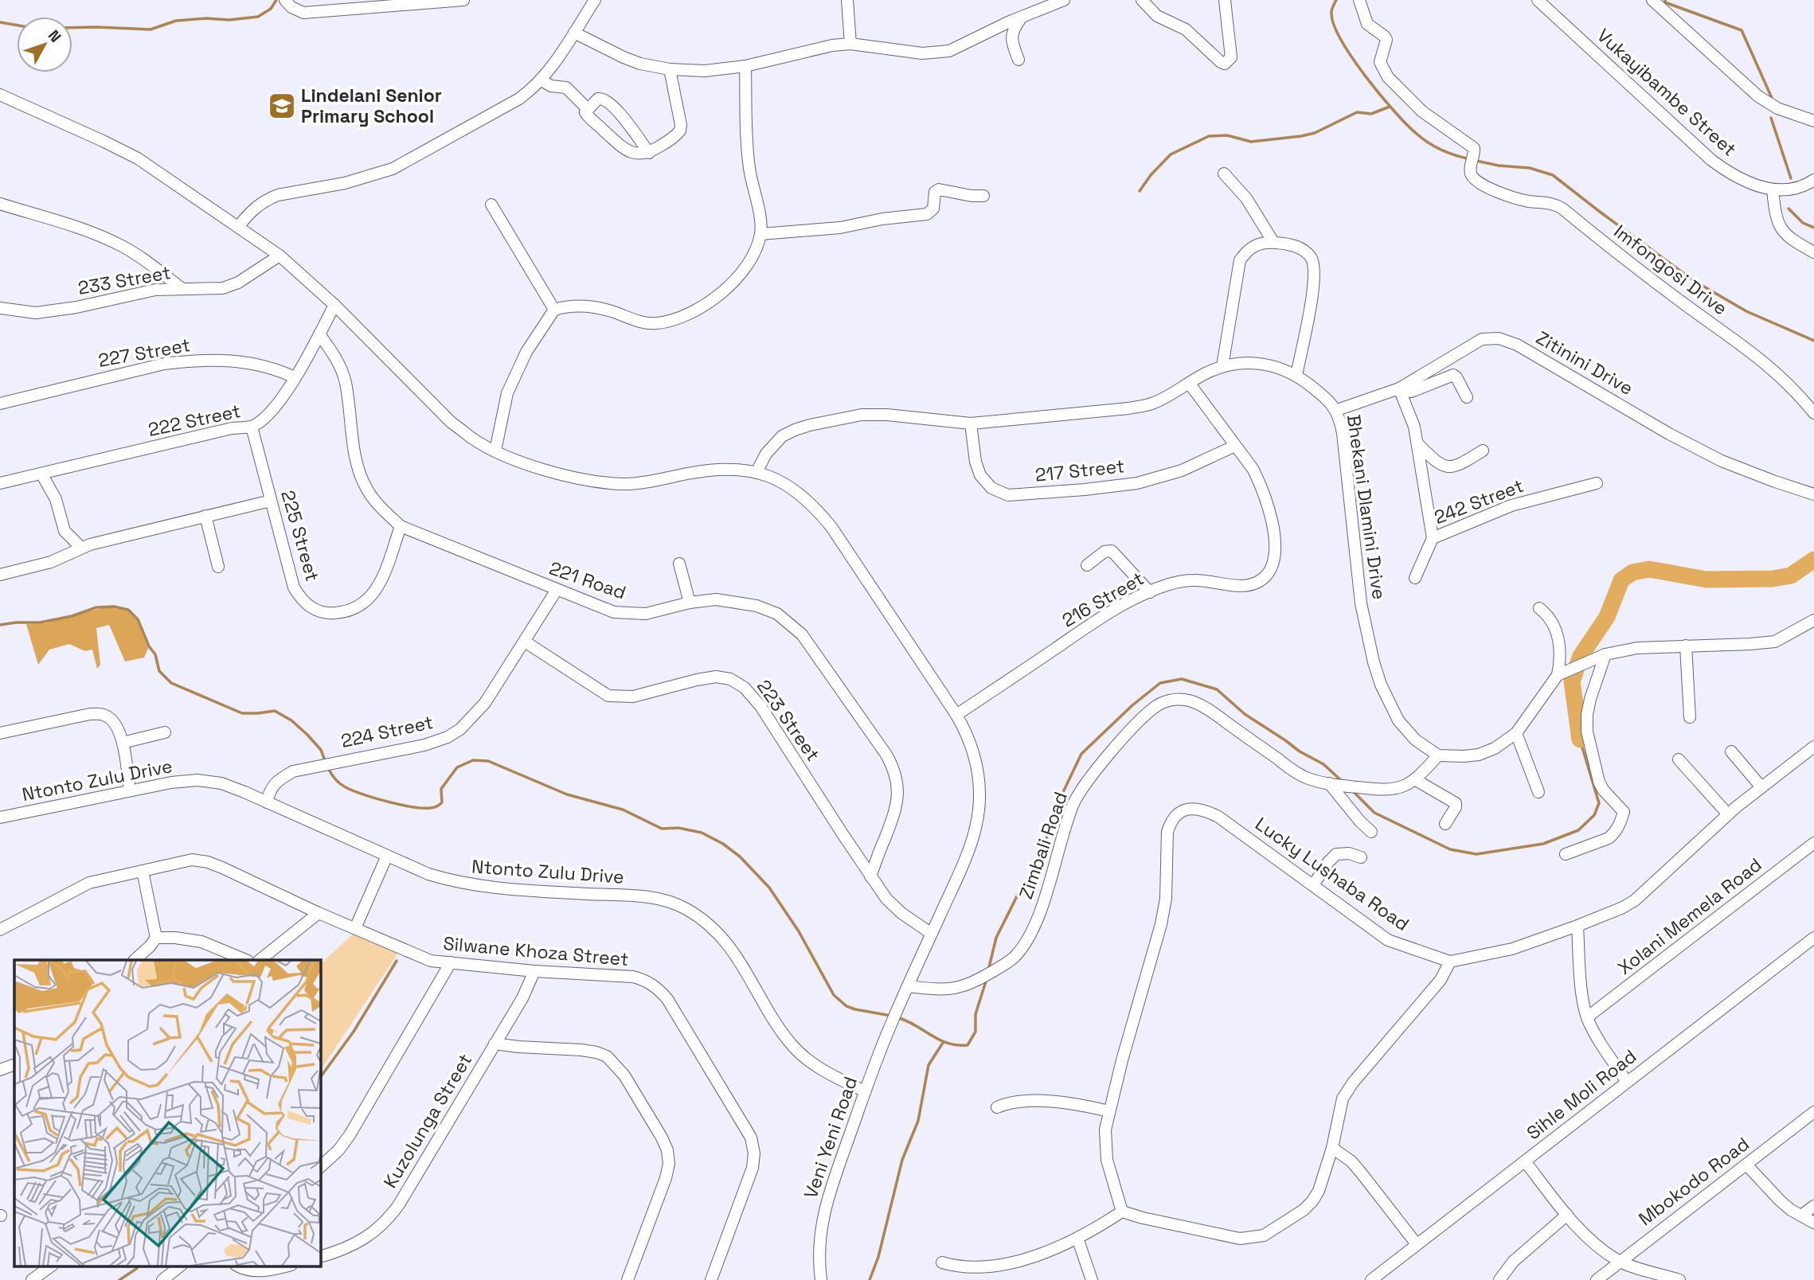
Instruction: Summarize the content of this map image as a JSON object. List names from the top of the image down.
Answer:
{
  "streets": {
    "street": [
      "Vukayibambe Street",
      "Imfongosi Drive",
      "233 Street",
      "227 Street",
      "Zitinini Drive",
      "222 Street",
      "217 Street",
      "242 Street",
      "Bhekani Dlamini Drive",
      "225 Street",
      "221 Road",
      "216 Street",
      "223 Street",
      "224 Street",
      "Ntonto Zulu Drive",
      "Zimbali Road",
      "Lucky Lushaba Road",
      "Xolani Memela Road",
      "Silwane Khoza Street",
      "Sihle Moli Road",
      "Kuzolunga Street",
      "Veni Yeni Road",
      "Mbokodo Road"
    ]
  },
  "crossings": [
    ["233 Street", "Veni Yeni Road"],
    ["227 Street", "222 Street"],
    ["Zitinini Drive", "242 Street"],
    ["Zitinini Drive", "Bhekani Dlamini Drive"],
    ["222 Street", "225 Street"],
    ["222 Street", "221 Road"],
    ["222 Street", "Veni Yeni Road"],
    ["217 Street", "Bhekani Dlamini Drive"],
    ["217 Street", "216 Street"],
    ["Bhekani Dlamini Drive", "216 Street"],
    ["Bhekani Dlamini Drive", "Veni Yeni Road"],
    ["225 Street", "221 Road"],
    ["221 Road", "223 Street"],
    ["221 Road", "224 Street"],
    ["216 Street", "Veni Yeni Road"],
    ["223 Street", "224 Street"],
    ["223 Street", "Veni Yeni Road"],
    ["224 Street", "Ntonto Zulu Drive"],
    ["Ntonto Zulu Drive", "Veni Yeni Road"],
    ["Zimbali Road", "Veni Yeni Road"],
    ["Silwane Khoza Street", "Kuzolunga Street"]
  ],
  "places": {
    "school or university": ["Lindelani Senior Primary School"]
  },
  "north": "top right"
}
